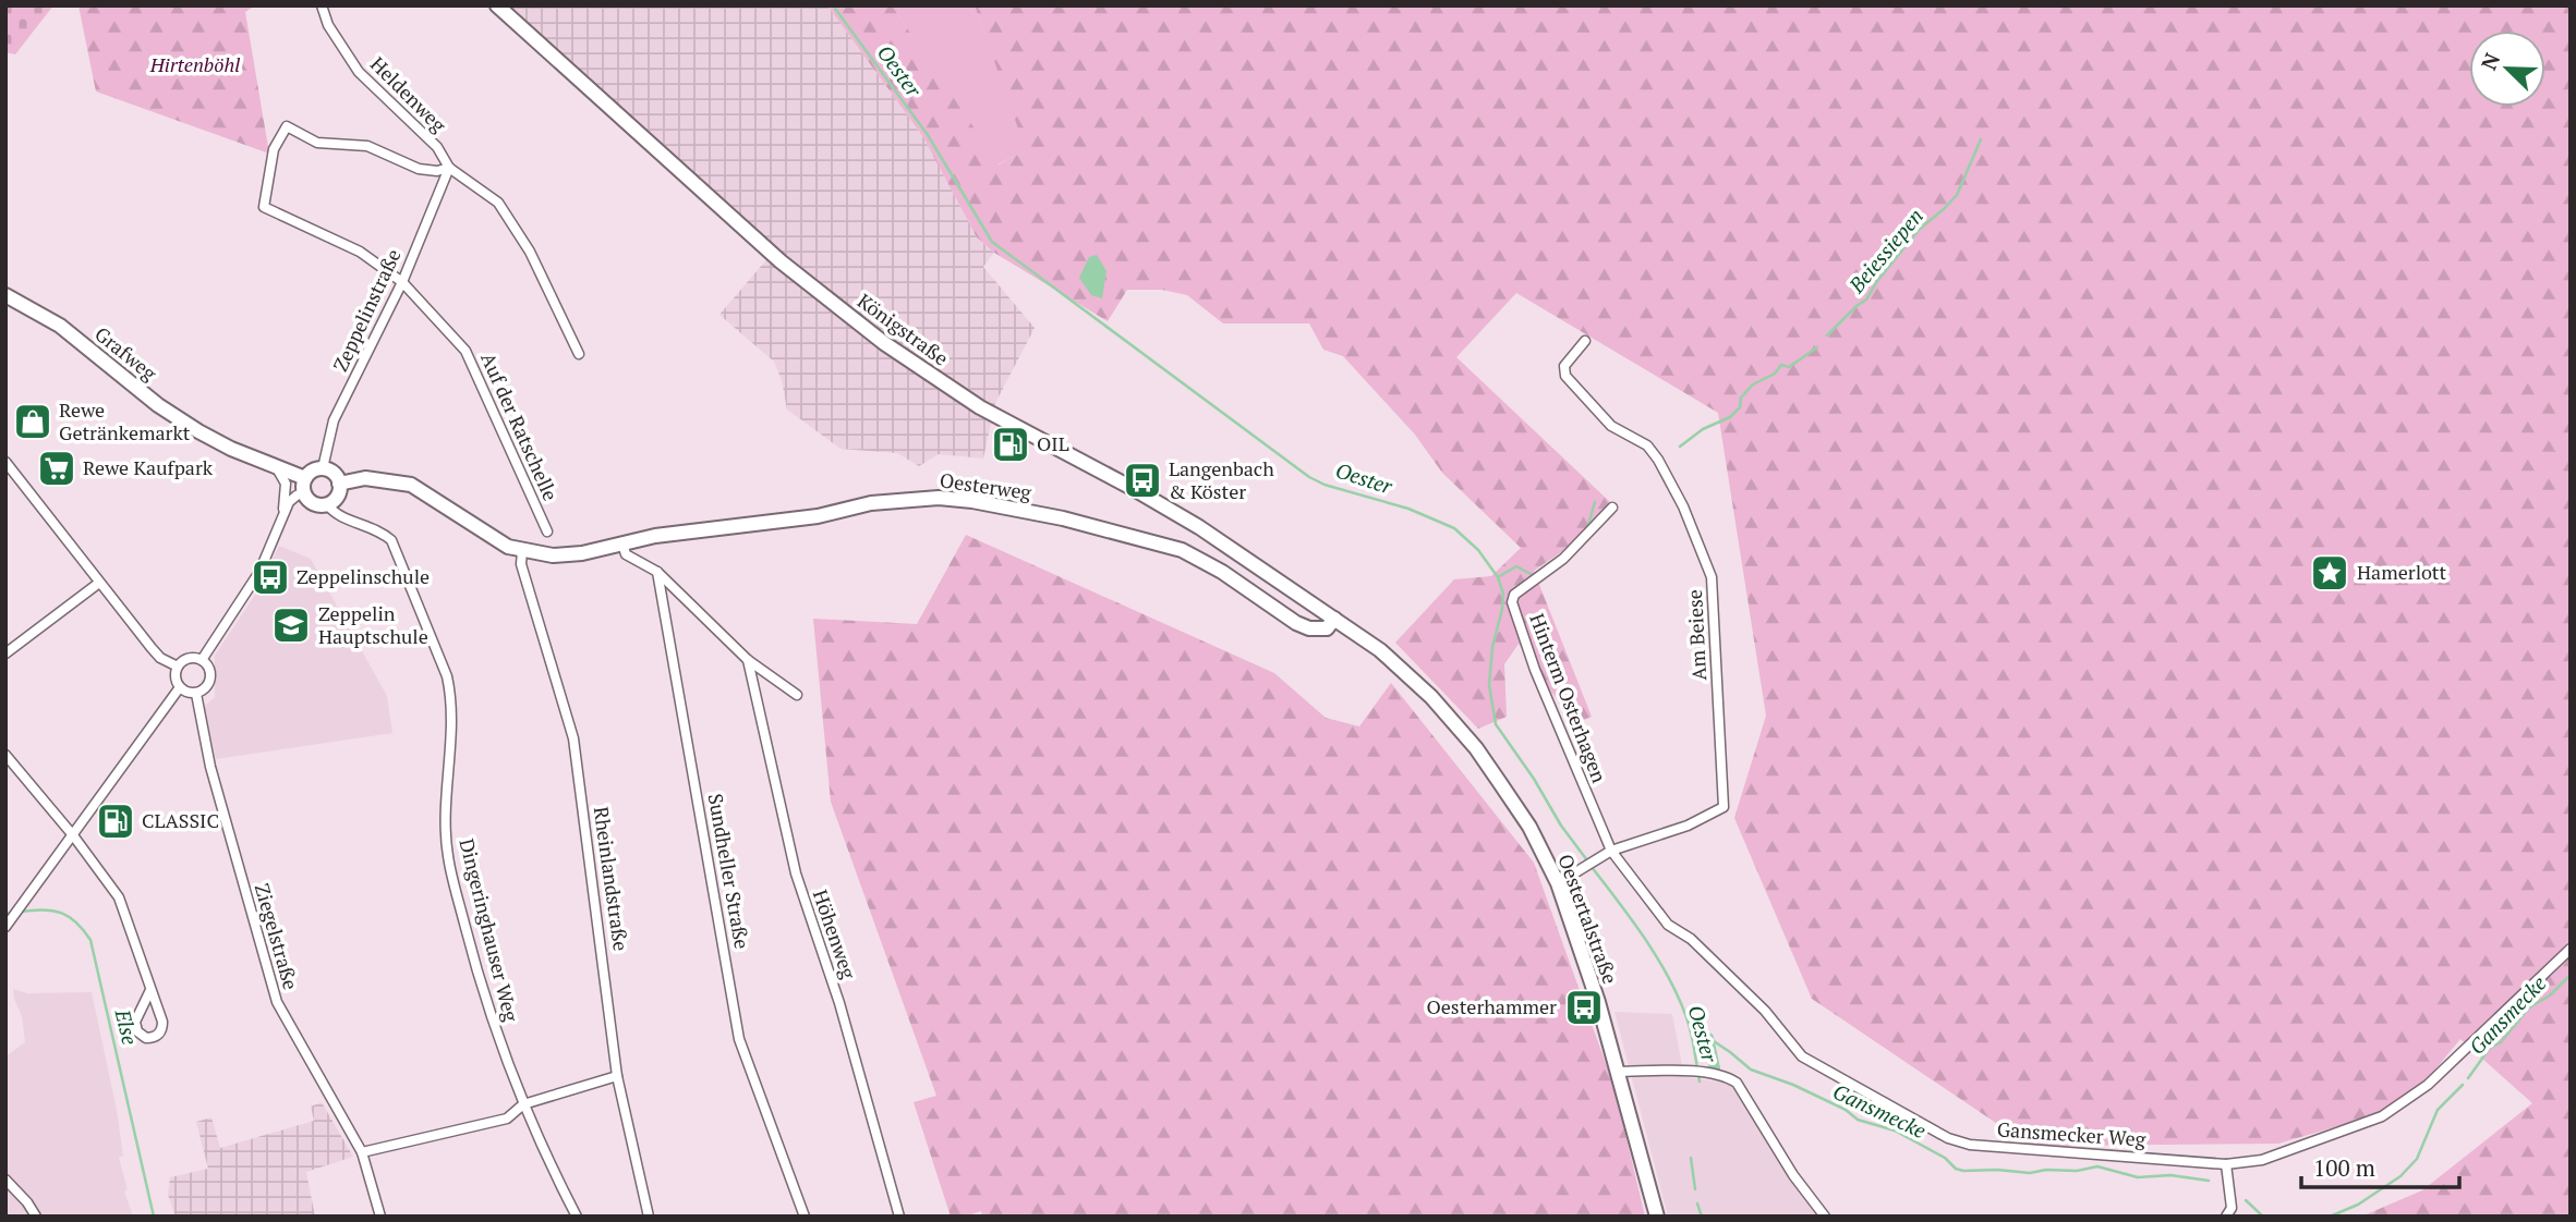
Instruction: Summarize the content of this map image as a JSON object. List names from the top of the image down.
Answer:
{
  "streets": {
    "main road": [
      "Königstraße",
      "Grafweg",
      "Oesterweg",
      "Oestertalstraße"
    ],
    "street": [
      "Heldenweg",
      "Zeppelinstraße",
      "Auf der Ratschelle",
      "Am Beiese",
      "Hinterm Osterhagen",
      "Sundheller Straße",
      "Rheinlandstraße",
      "Dingeringhauser Weg",
      "Höhenweg",
      "Ziegelstraße",
      "Gansmecker Weg"
    ]
  },
  "crossings": [
    ["Heldenweg", "Zeppelinstraße"],
    ["Heldenweg", "Auf der Ratschelle"],
    ["Zeppelinstraße", "Grafweg"],
    ["Zeppelinstraße", "Auf der Ratschelle"],
    ["Zeppelinstraße", "Dingeringhauser Weg"],
    ["Königstraße", "Oesterweg"],
    ["Königstraße", "Oestertalstraße"],
    ["Grafweg", "Dingeringhauser Weg"],
    ["Oesterweg", "Rheinlandstraße"],
    ["Oesterweg", "Oestertalstraße"],
    ["Am Beiese", "Hinterm Osterhagen"],
    ["Am Beiese", "Oestertalstraße"],
    ["Am Beiese", "Gansmecker Weg"],
    ["Hinterm Osterhagen", "Gansmecker Weg"]
  ],
  "water": [
    "Oester",
    "Beiessiepen",
    "Gansmecke",
    "Else"
  ],
  "parks": ["Hirtenböhl"],
  "places": {
    "shop": ["Rewe Getränkemarkt"],
    "fuel station": ["OIL", "CLASSIC"],
    "supermarket": ["Rewe Kaufpark"],
    "bus stop": ["Langenbach & Köster", "Zeppelinschule", "Oesterhammer"],
    "place": ["Hamerlott"],
    "school or university": ["Zeppelin Hauptschule"]
  },
  "scale_bar": "100 m",
  "north": "top left"
}
